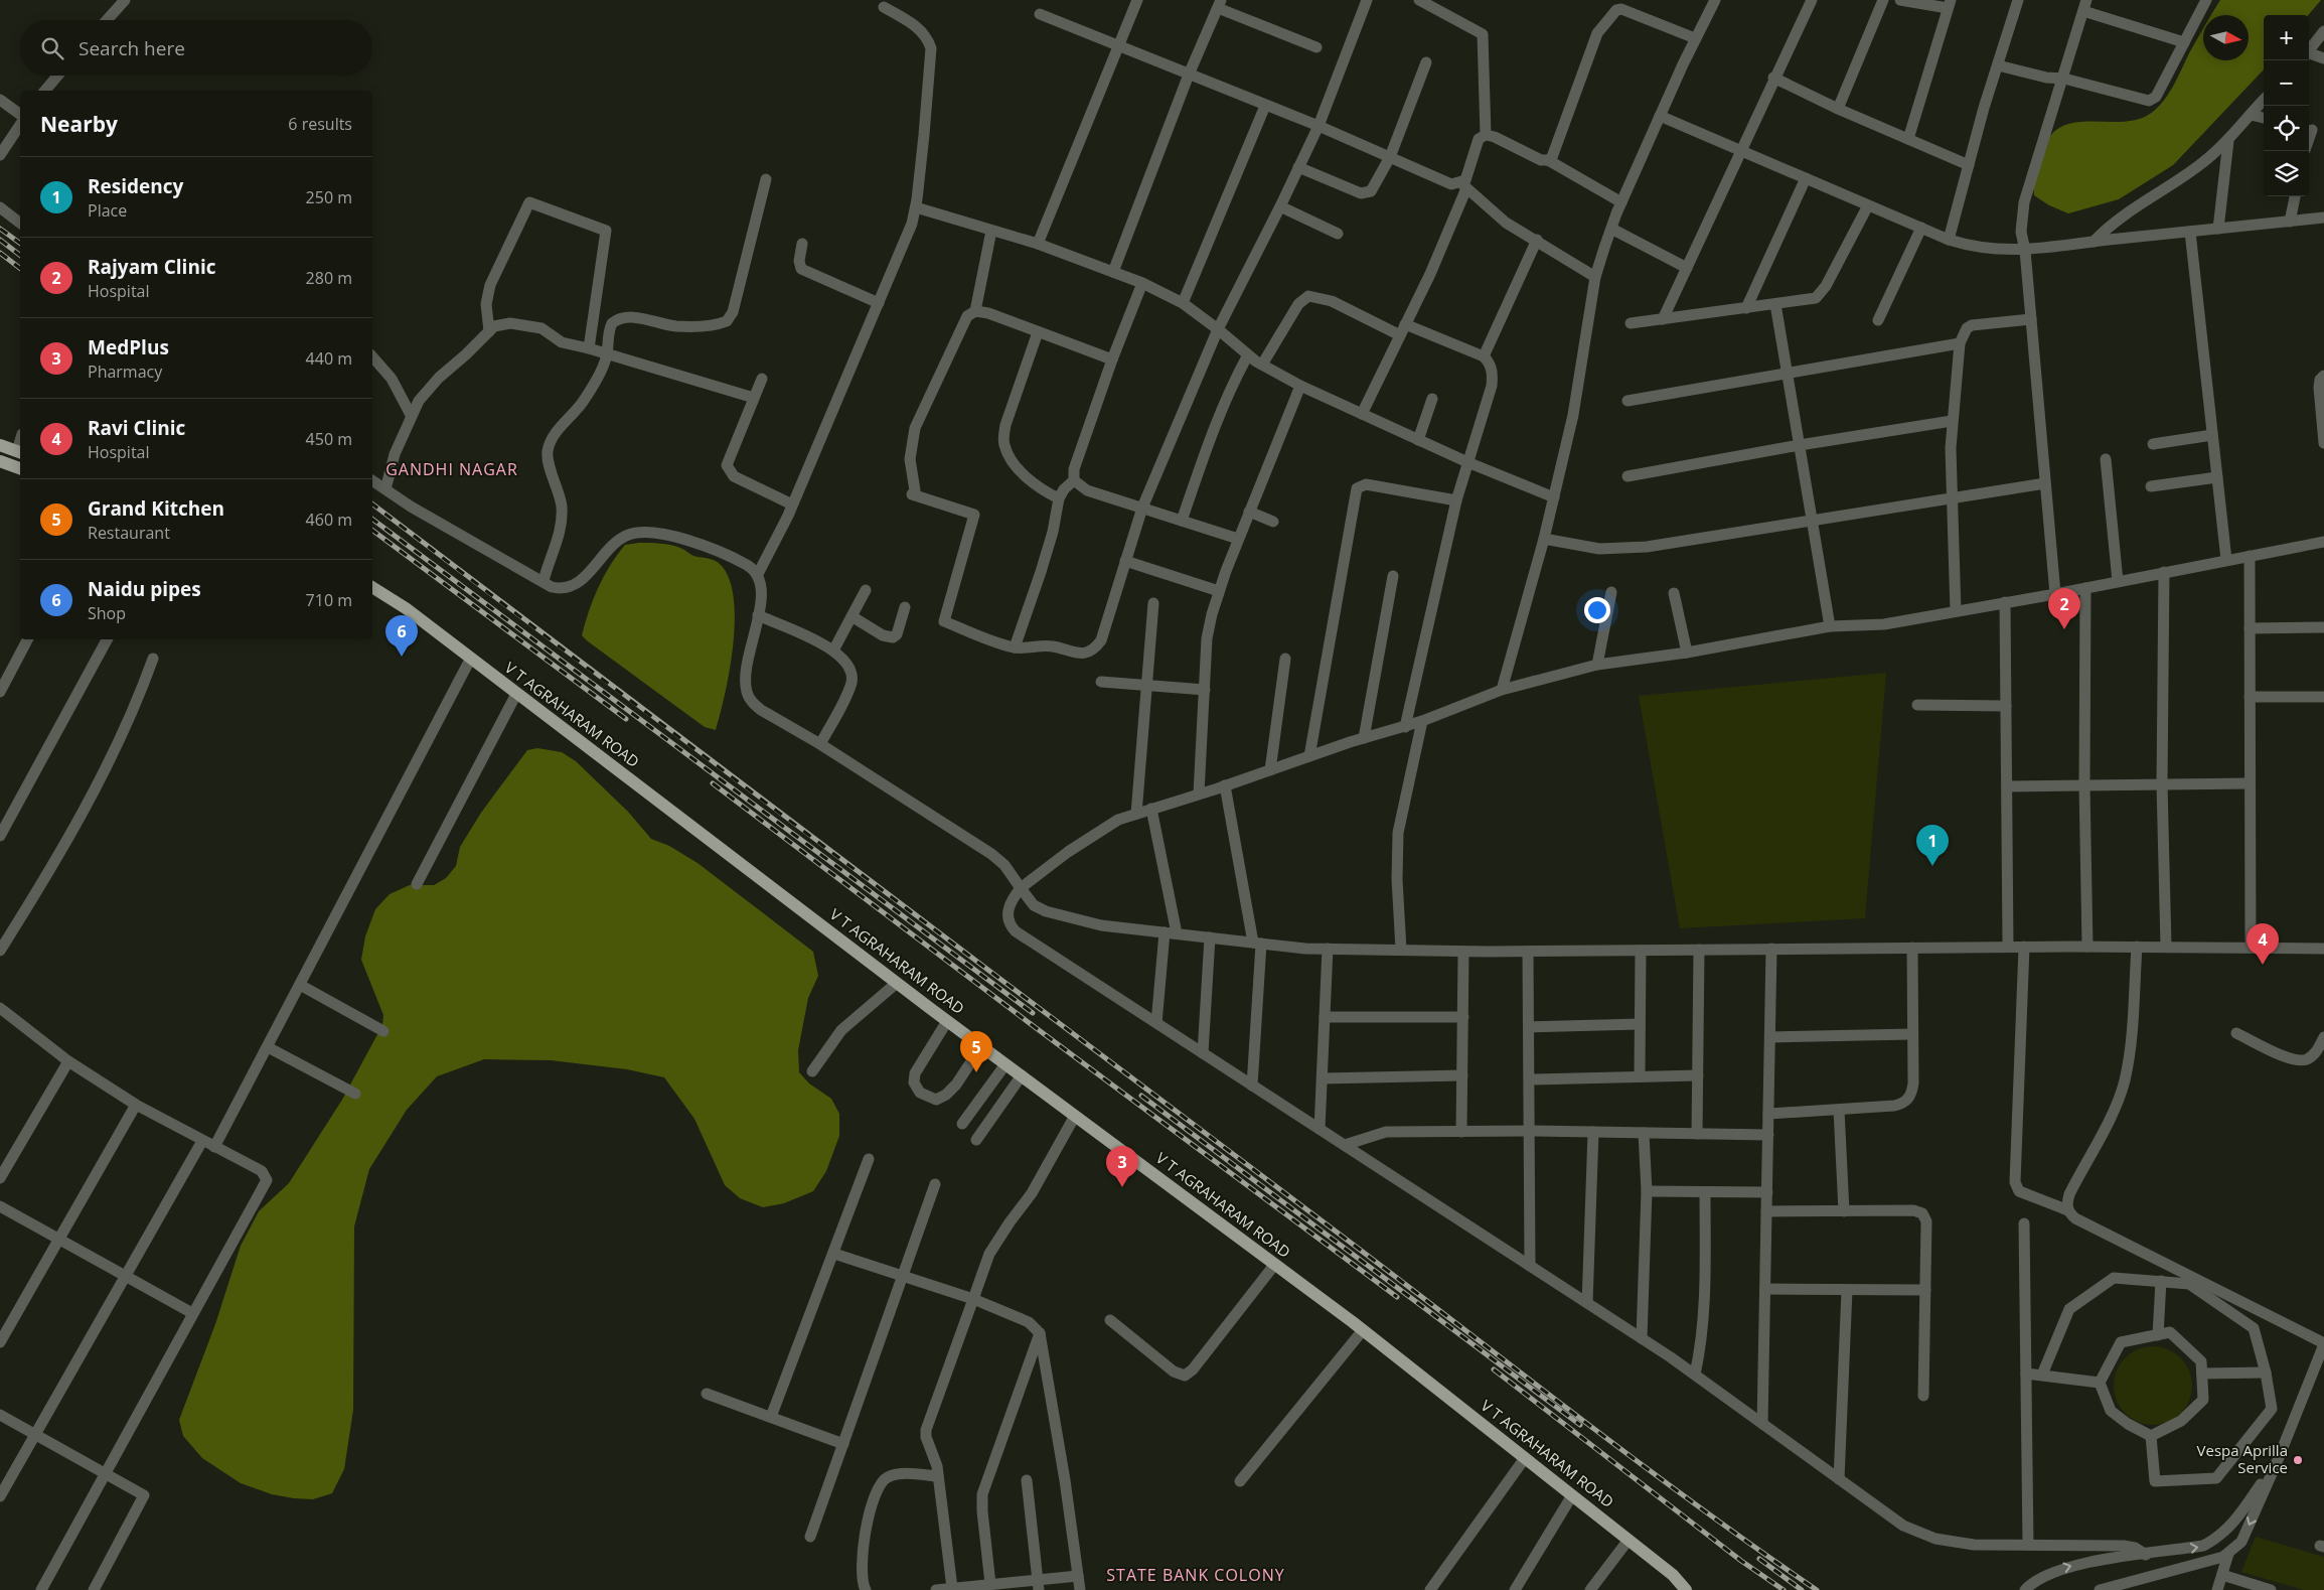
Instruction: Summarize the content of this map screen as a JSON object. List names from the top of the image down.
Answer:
{
  "streets": {
    "main road": ["V T AGRAHARAM ROAD"]
  },
  "districts": ["GANDHI NAGAR", "STATE BANK COLONY"],
  "places": ["Vespa Aprilla Service"],
  "north": "right",
  "page": {
    "map_buttons": ["+", "−"],
    "search": "Search here",
    "heading": ["Nearby", "6 results"],
    "list": [
      {
        "mark": "1",
        "name": "Residency",
        "note": "Place",
        "value": "250 m"
      },
      {
        "mark": "2",
        "name": "Rajyam Clinic",
        "note": "Hospital",
        "value": "280 m"
      },
      {
        "mark": "3",
        "name": "MedPlus",
        "note": "Pharmacy",
        "value": "440 m"
      },
      {
        "mark": "4",
        "name": "Ravi Clinic",
        "note": "Hospital",
        "value": "450 m"
      },
      {
        "mark": "5",
        "name": "Grand Kitchen",
        "note": "Restaurant",
        "value": "460 m"
      },
      {
        "mark": "6",
        "name": "Naidu pipes",
        "note": "Shop",
        "value": "710 m"
      }
    ],
    "pins": [
      "2",
      "6",
      "1",
      "4",
      "5",
      "3"
    ]
  }
}
